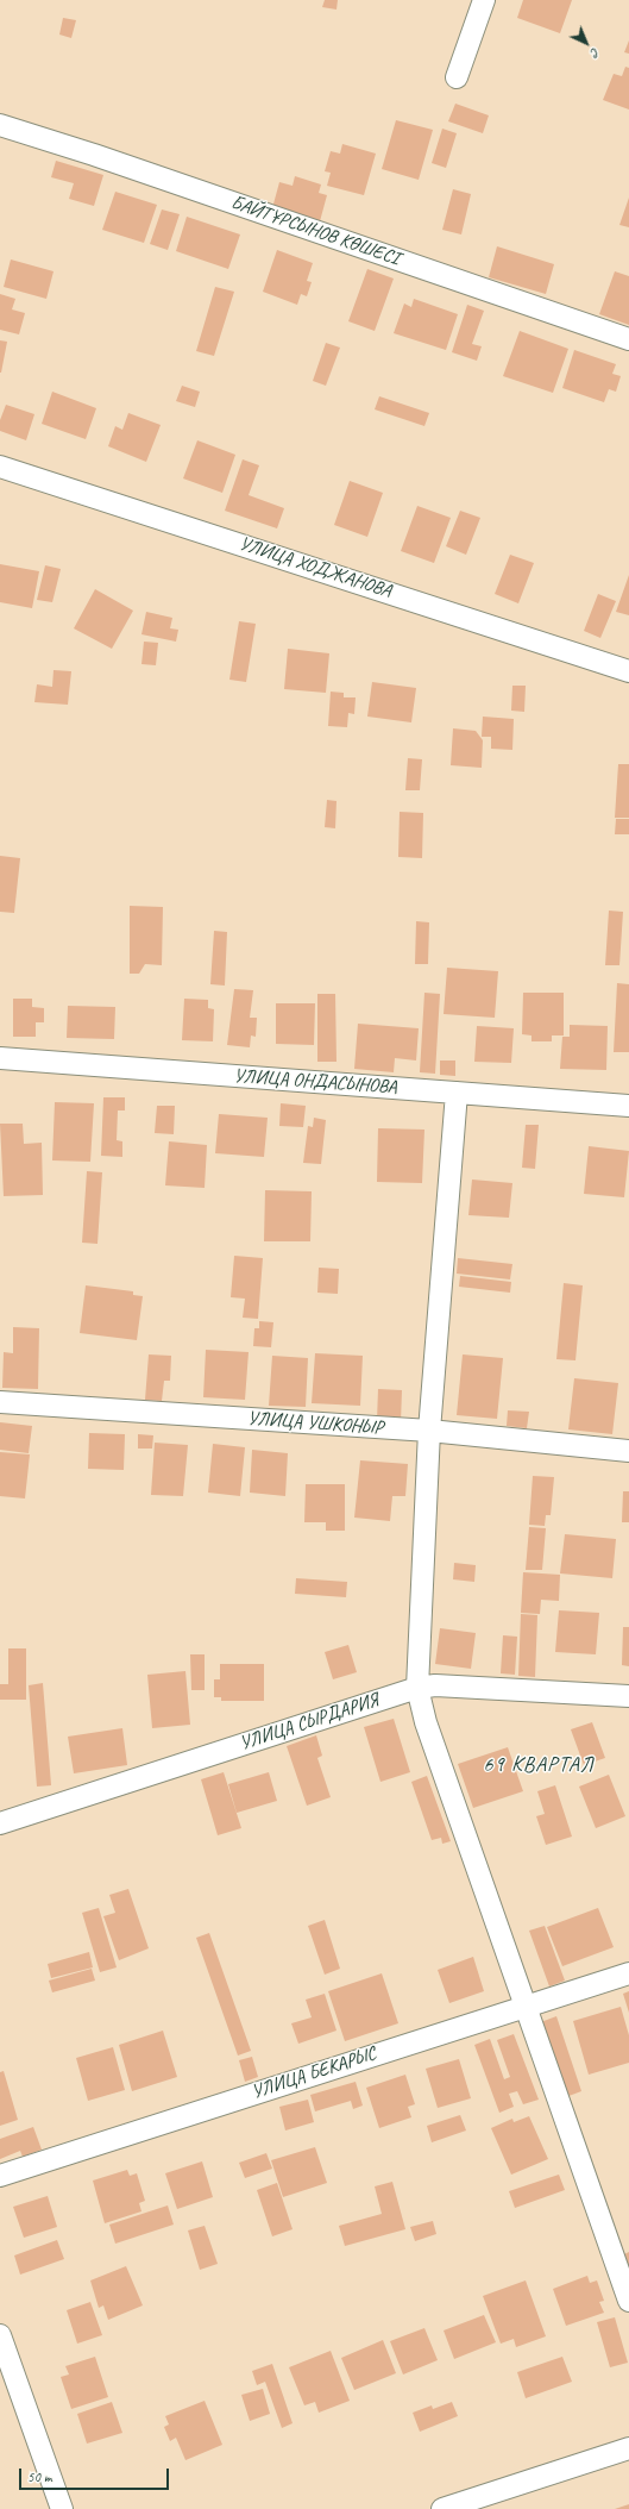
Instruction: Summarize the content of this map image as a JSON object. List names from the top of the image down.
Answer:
{
  "streets": {
    "street": [
      "БАЙТҰРСЫНОВ КӨШЕСІ",
      "УЛИЦА ХОДЖАНОВА",
      "УЛИЦА ОНДАСЫНОВА",
      "УЛИЦА УШКОНЫР",
      "УЛИЦА СЫРДАРИЯ",
      "УЛИЦА БЕКАРЫС"
    ]
  },
  "districts": ["69 КВАРТАЛ"],
  "scale_bar": "50 m",
  "north": "bottom right"
}
